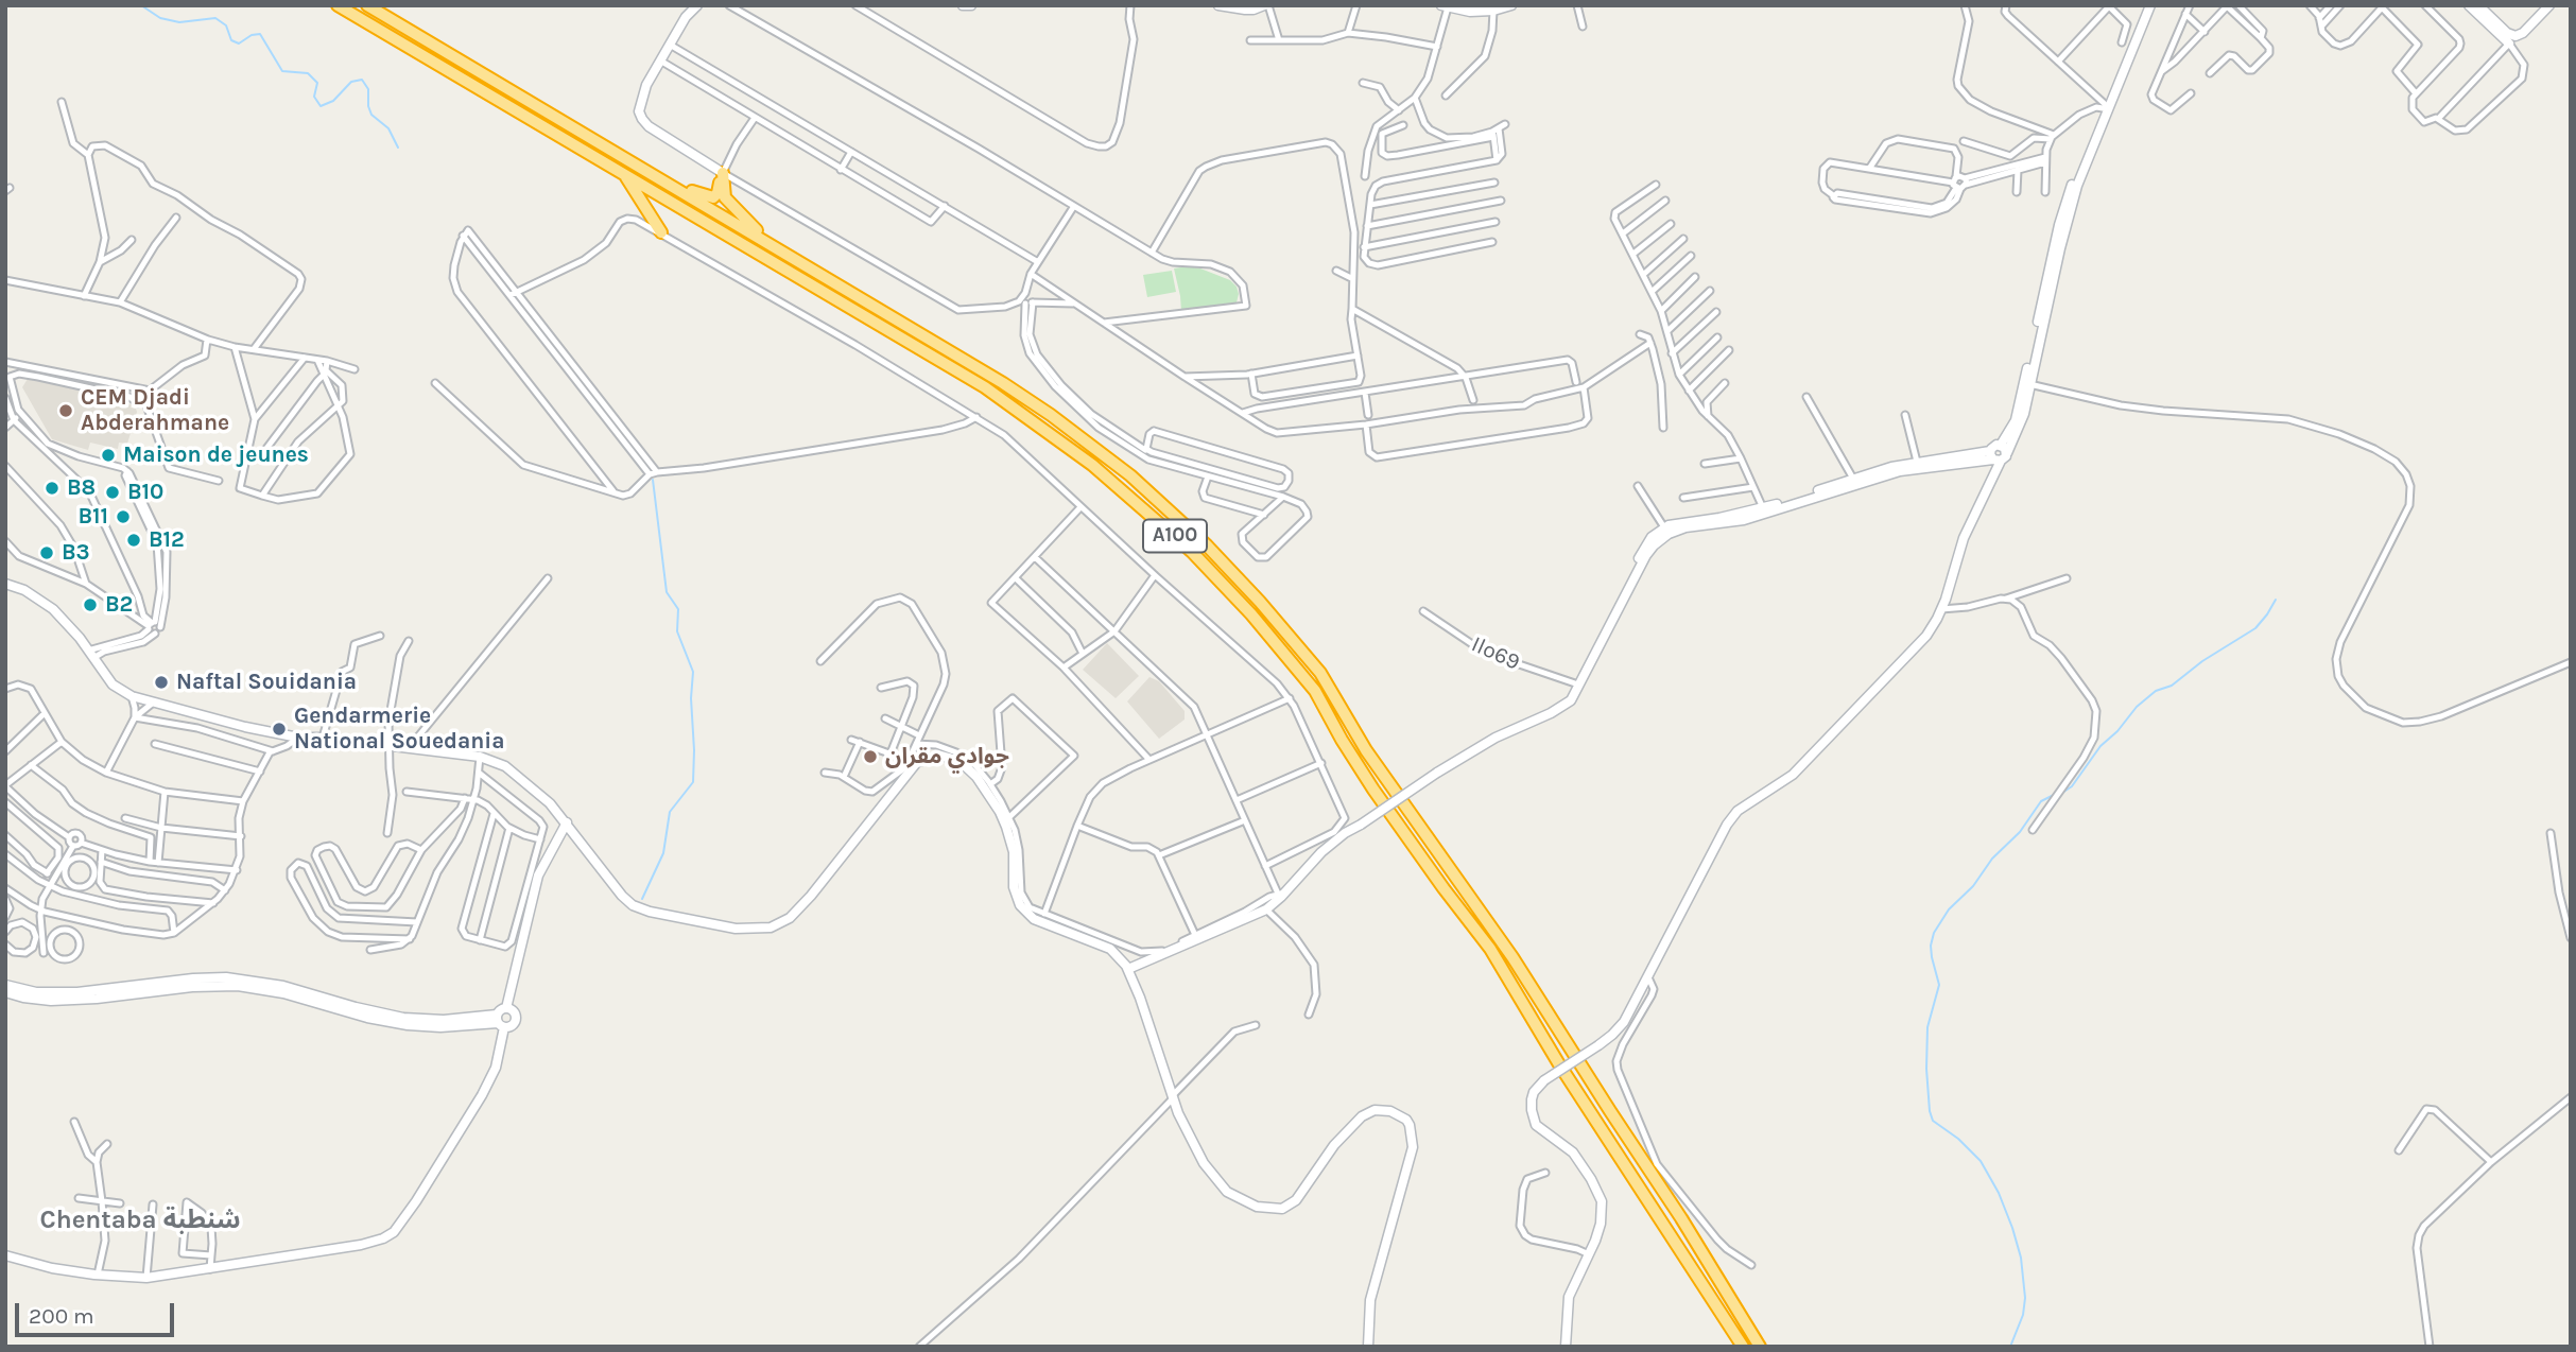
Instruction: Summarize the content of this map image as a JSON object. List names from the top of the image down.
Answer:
{
  "streets": {
    "highway": ["A100"],
    "street": ["Ilo69"]
  },
  "districts": ["Chentaba شنطبة"],
  "places": [
    "CEM Djadi Abderahmane",
    "Maison de jeunes",
    "B8",
    "B10",
    "B11",
    "B12",
    "B3",
    "B2",
    "Naftal Souidania",
    "Gendarmerie National Souedania",
    "جوادي مقران"
  ],
  "scale_bar": "200 m"
}
